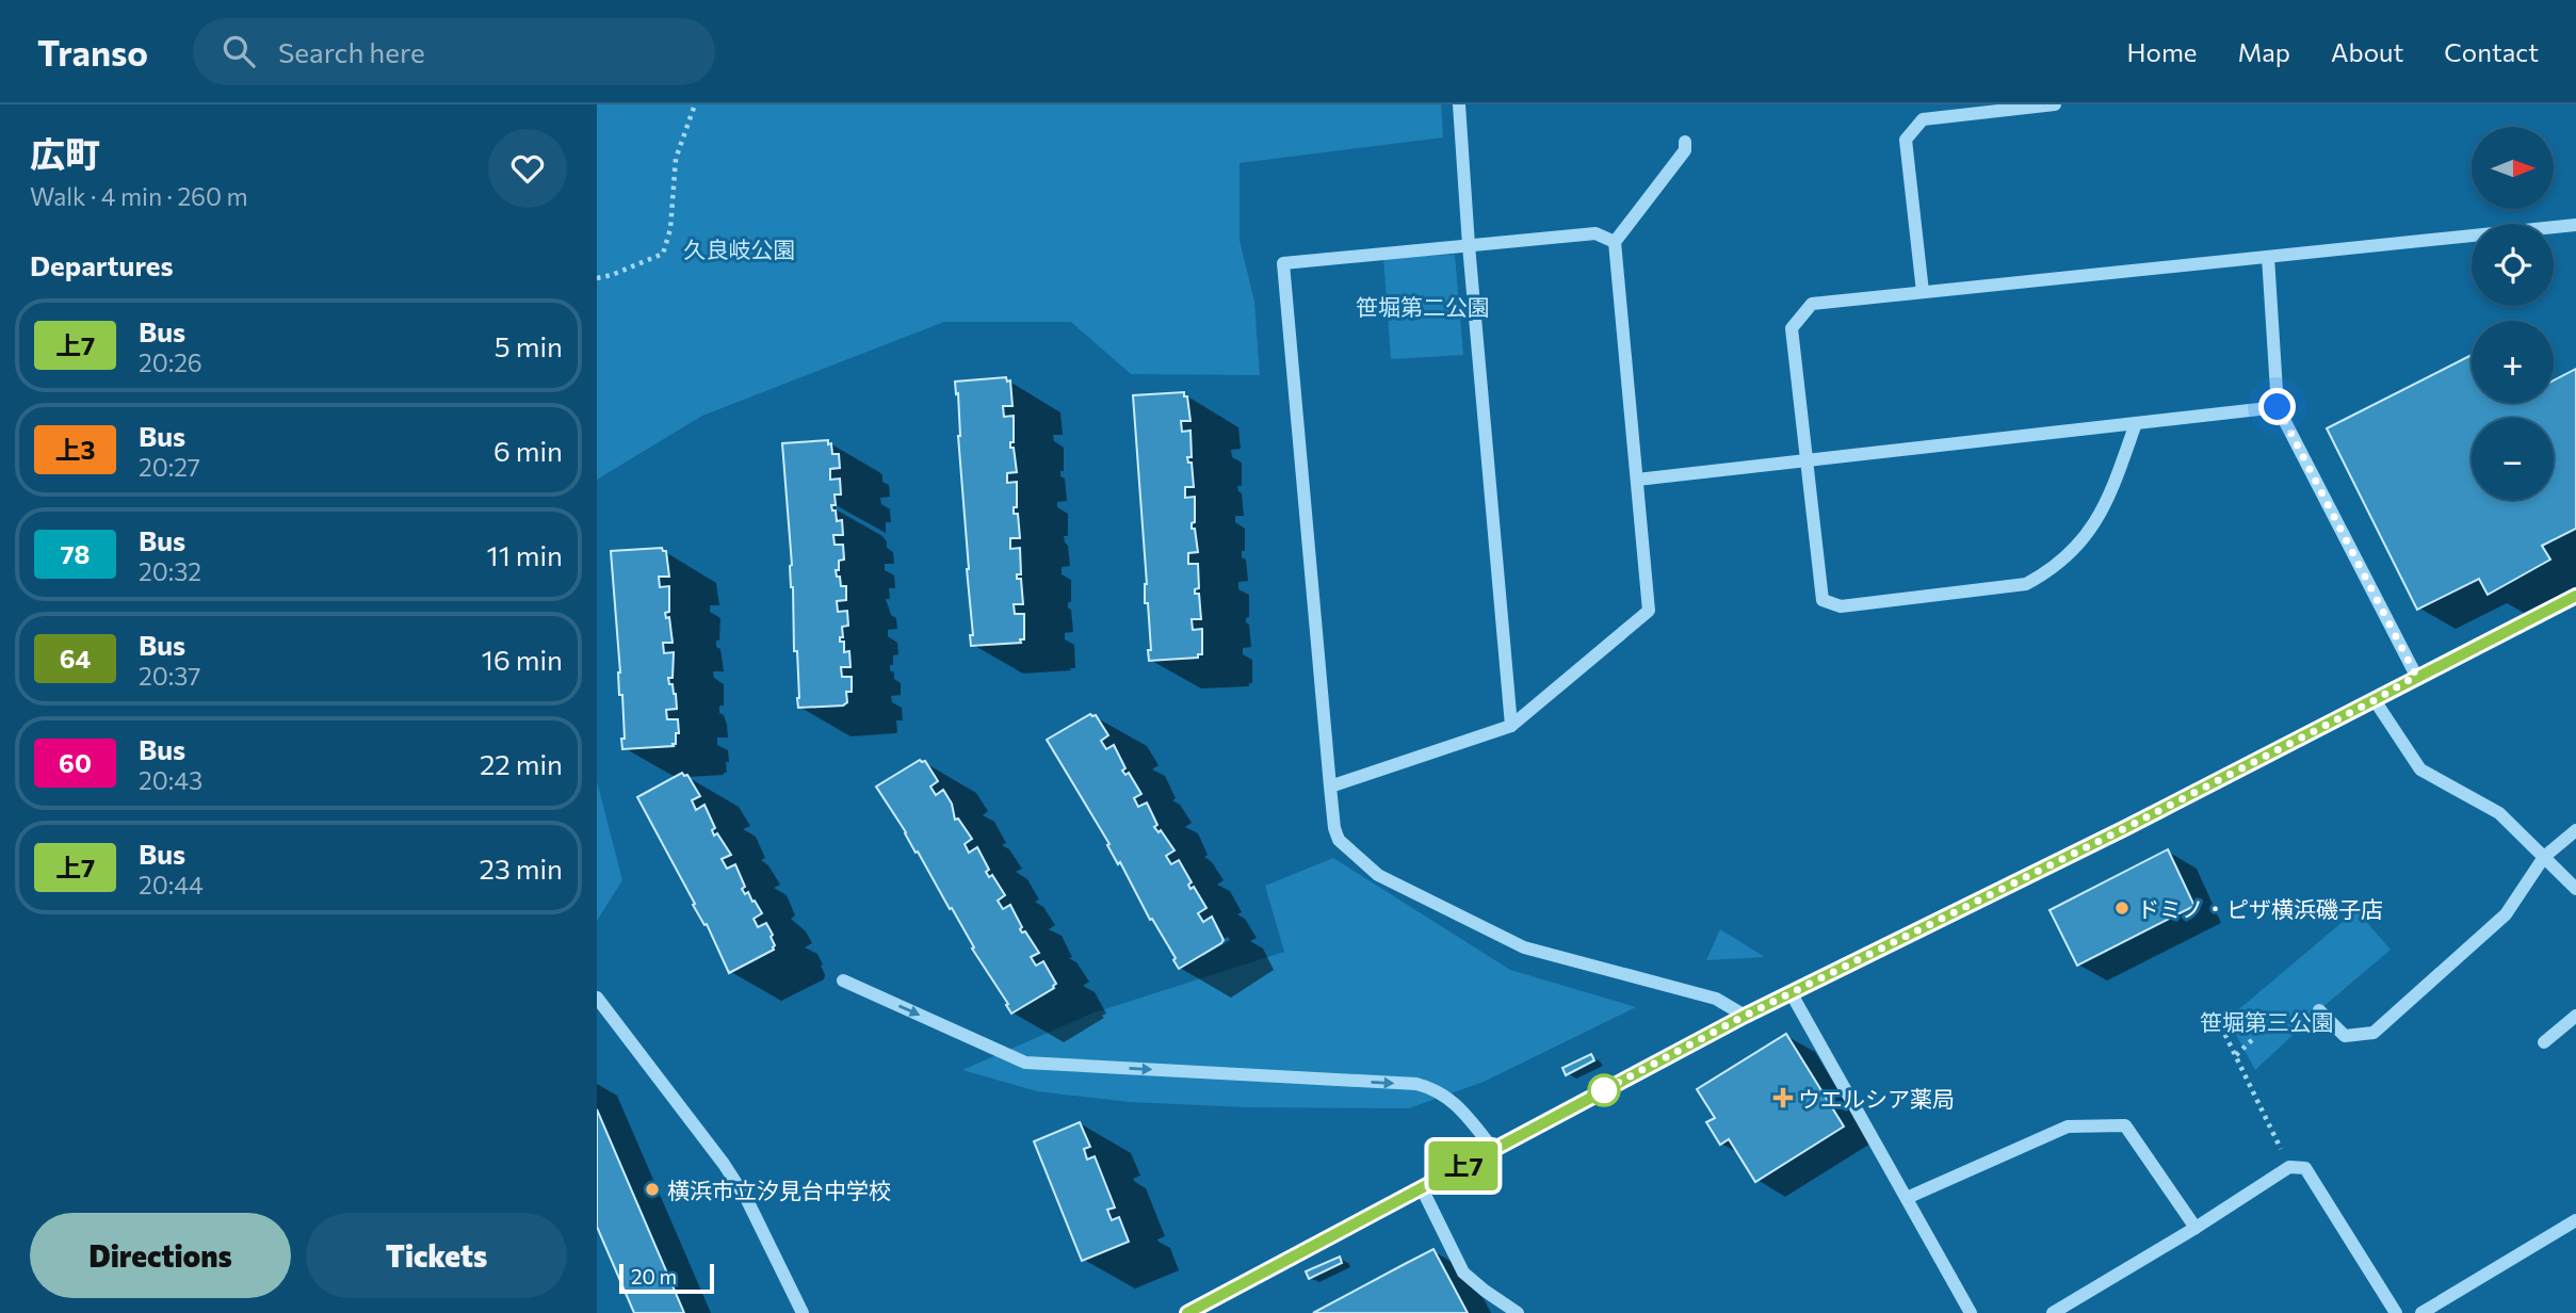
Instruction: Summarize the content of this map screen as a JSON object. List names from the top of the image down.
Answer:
{
  "parks": ["久良岐公園", "笹堀第二公園", "笹堀第三公園"],
  "places": {
    "other": ["ドミノ・ピザ横浜磯子店", "横浜市立汐見台中学校"],
    "health": ["ウエルシア薬局"]
  },
  "lines": ["bus line 上7"],
  "scale_bar": "20 m",
  "north": "right",
  "page": {
    "header": "Transo",
    "search": "Search here",
    "nav": [
      "Home",
      "Map",
      "About",
      "Contact"
    ],
    "heading": [
      ["広町", "Walk · 4 min · 260 m"],
      "Departures"
    ],
    "on_map": "上7",
    "map_buttons": ["+", "−"],
    "list": [
      {
        "mark": "上7",
        "name": "Bus",
        "note": "20:26",
        "value": "5 min"
      },
      {
        "mark": "上3",
        "name": "Bus",
        "note": "20:27",
        "value": "6 min"
      },
      {
        "mark": "78",
        "name": "Bus",
        "note": "20:32",
        "value": "11 min"
      },
      {
        "mark": "64",
        "name": "Bus",
        "note": "20:37",
        "value": "16 min"
      },
      {
        "mark": "60",
        "name": "Bus",
        "note": "20:43",
        "value": "22 min"
      },
      {
        "mark": "上7",
        "name": "Bus",
        "note": "20:44",
        "value": "23 min"
      }
    ],
    "buttons": ["Directions", "Tickets"],
    "scale": "20 m"
  }
}
